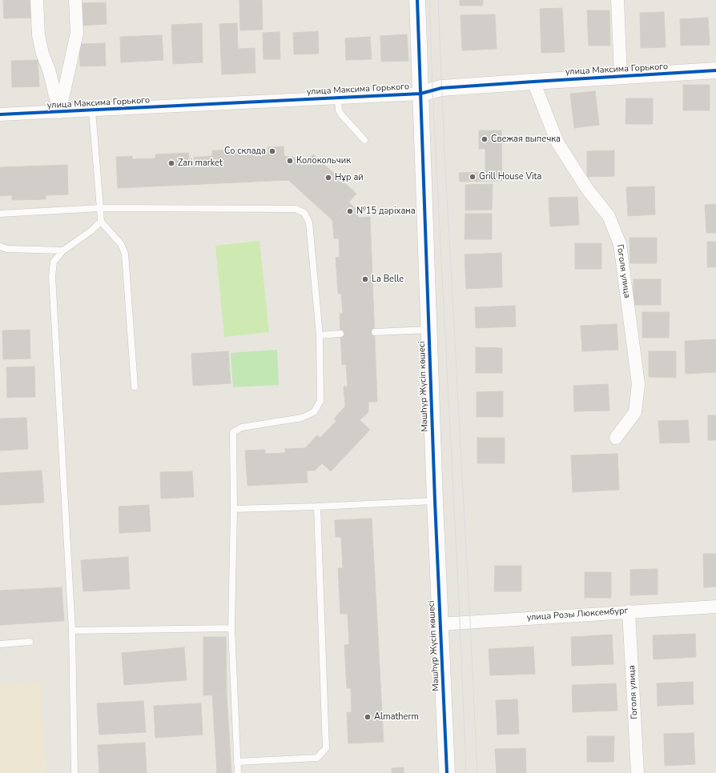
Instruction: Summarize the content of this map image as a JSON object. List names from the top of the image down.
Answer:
{
  "streets": {
    "street": [
      "улица Максима Горького",
      "Гоголя улица",
      "Мәшһүр Жүсіп көшесі",
      "улица Розы Люксембург"
    ]
  },
  "crossings": [
    ["улица Максима Горького", "Гоголя улица"],
    ["улица Максима Горького", "Мәшһүр Жүсіп көшесі"],
    ["Гоголя улица", "улица Розы Люксембург"],
    ["Мәшһүр Жүсіп көшесі", "улица Розы Люксембург"]
  ],
  "places": [
    "Свежая выпечка",
    "Со склада",
    "Колокольчик",
    "Zari market",
    "Grill House Vita",
    "Нұр ай",
    "№15 дәріхана",
    "La Belle",
    "Almatherm"
  ]
}
